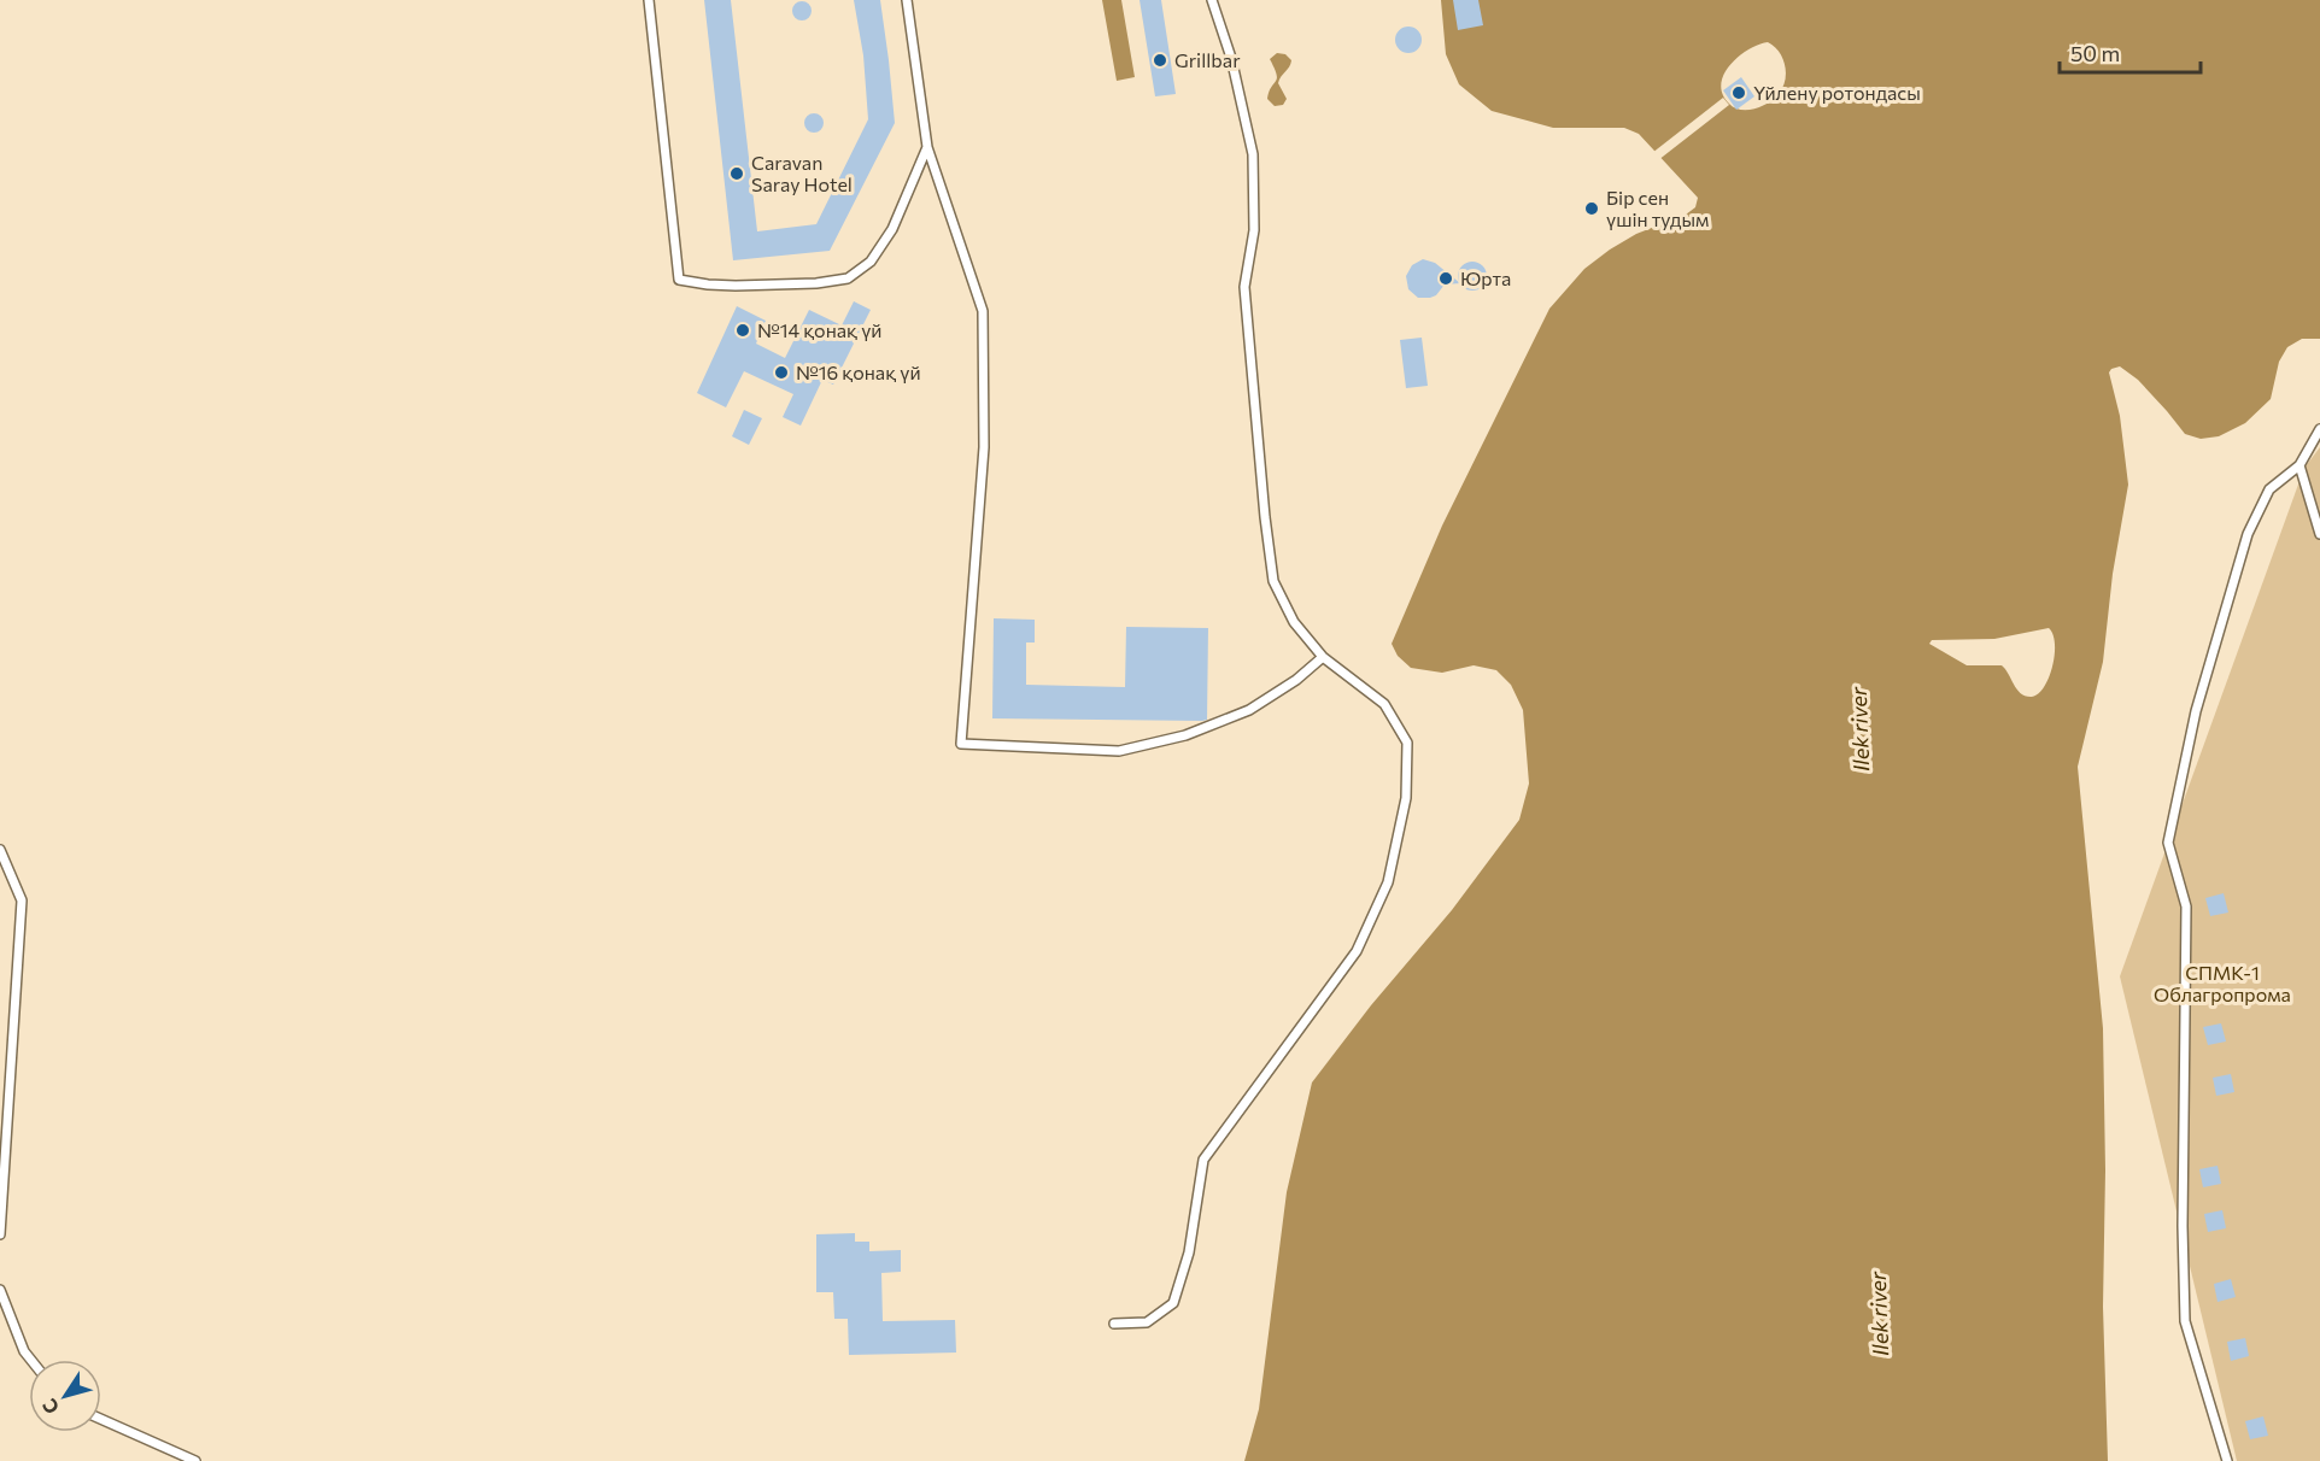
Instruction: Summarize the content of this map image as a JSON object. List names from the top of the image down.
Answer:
{
  "water": ["Ilek river"],
  "parks": ["СПМК-1 Облагропрома"],
  "places": [
    "Grillbar",
    "Үйлену ротондaсы",
    "Caravan Saray Hotel",
    "Бір сен үшін тудым",
    "Юрта",
    "№14 қонақ үй",
    "№16 қонақ үй"
  ],
  "scale_bar": "50 m",
  "north": "bottom left"
}
